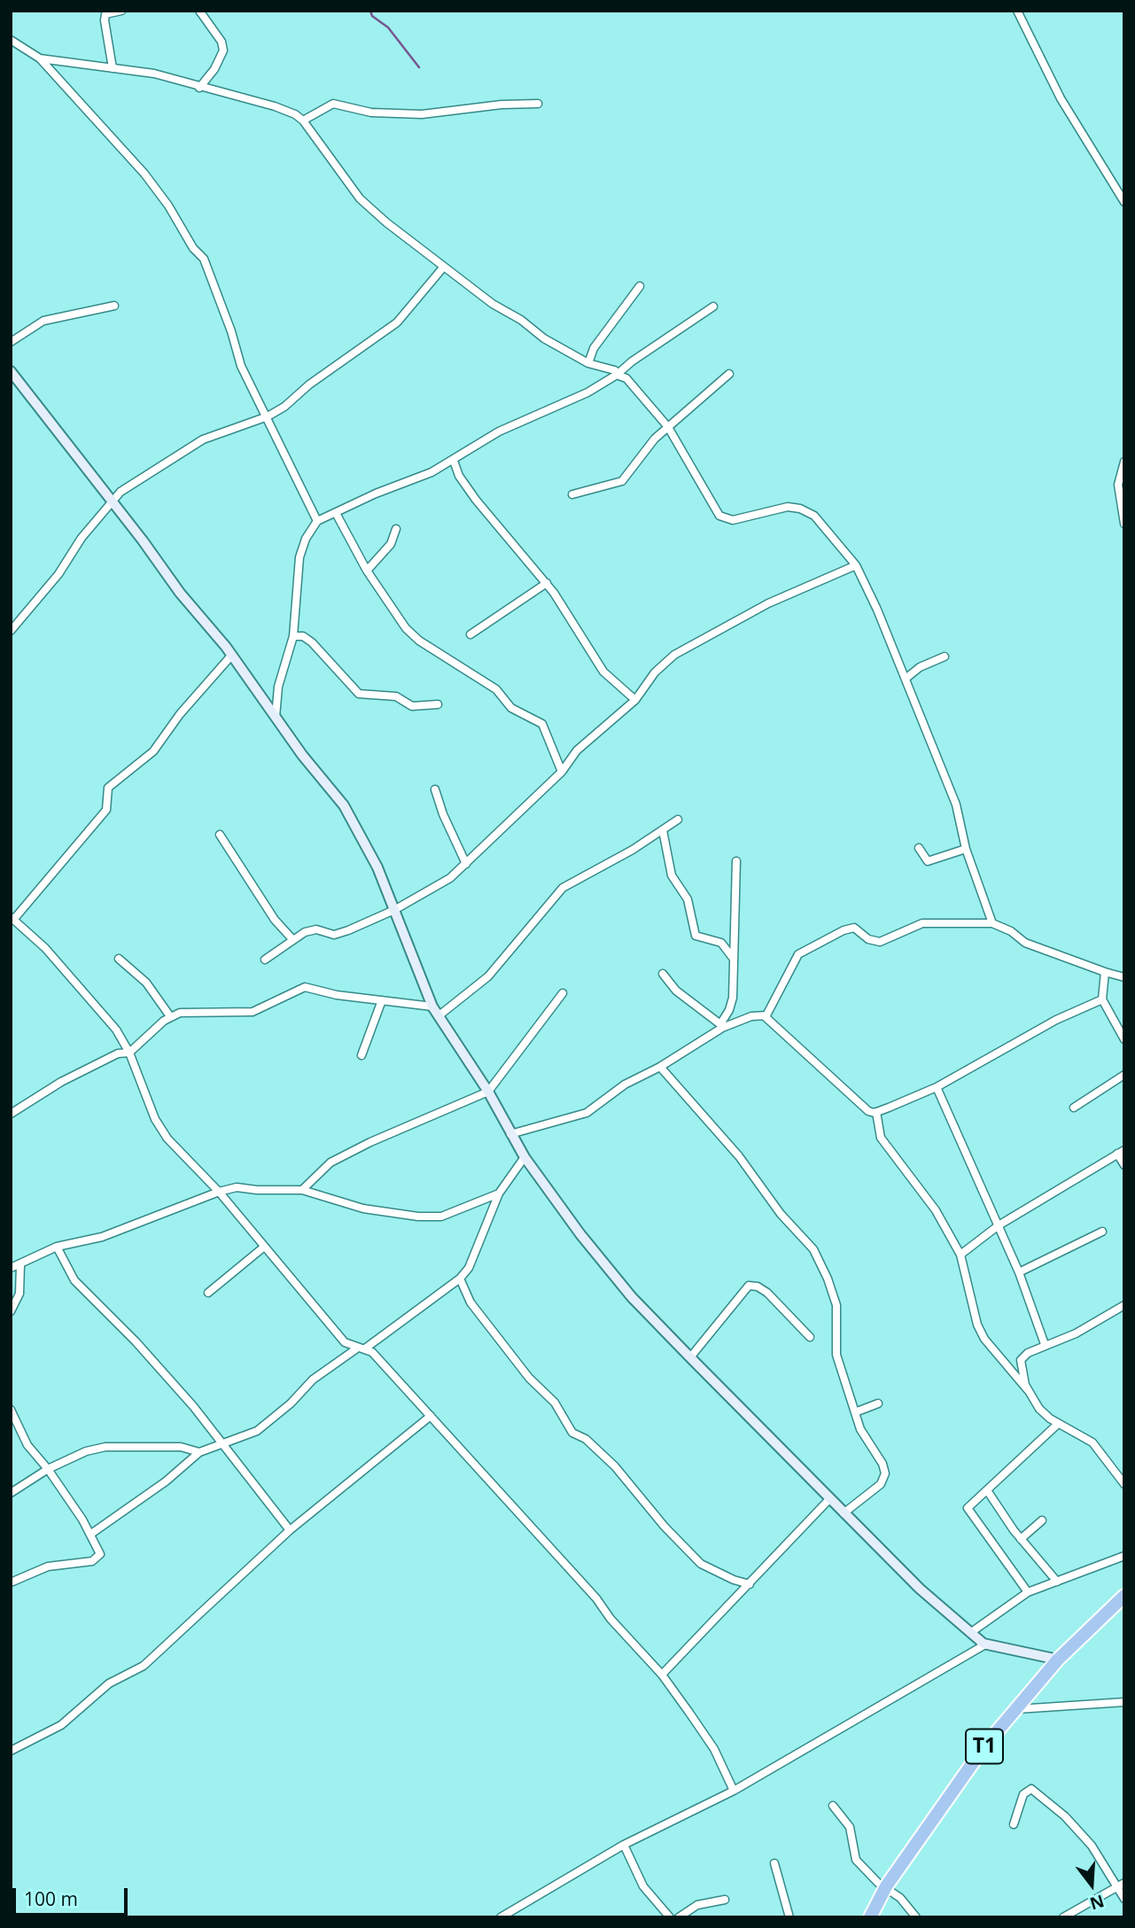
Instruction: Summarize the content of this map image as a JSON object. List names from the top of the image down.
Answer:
{
  "streets": {
    "highway": ["T1"]
  },
  "scale_bar": "100 m",
  "north": "bottom"
}
